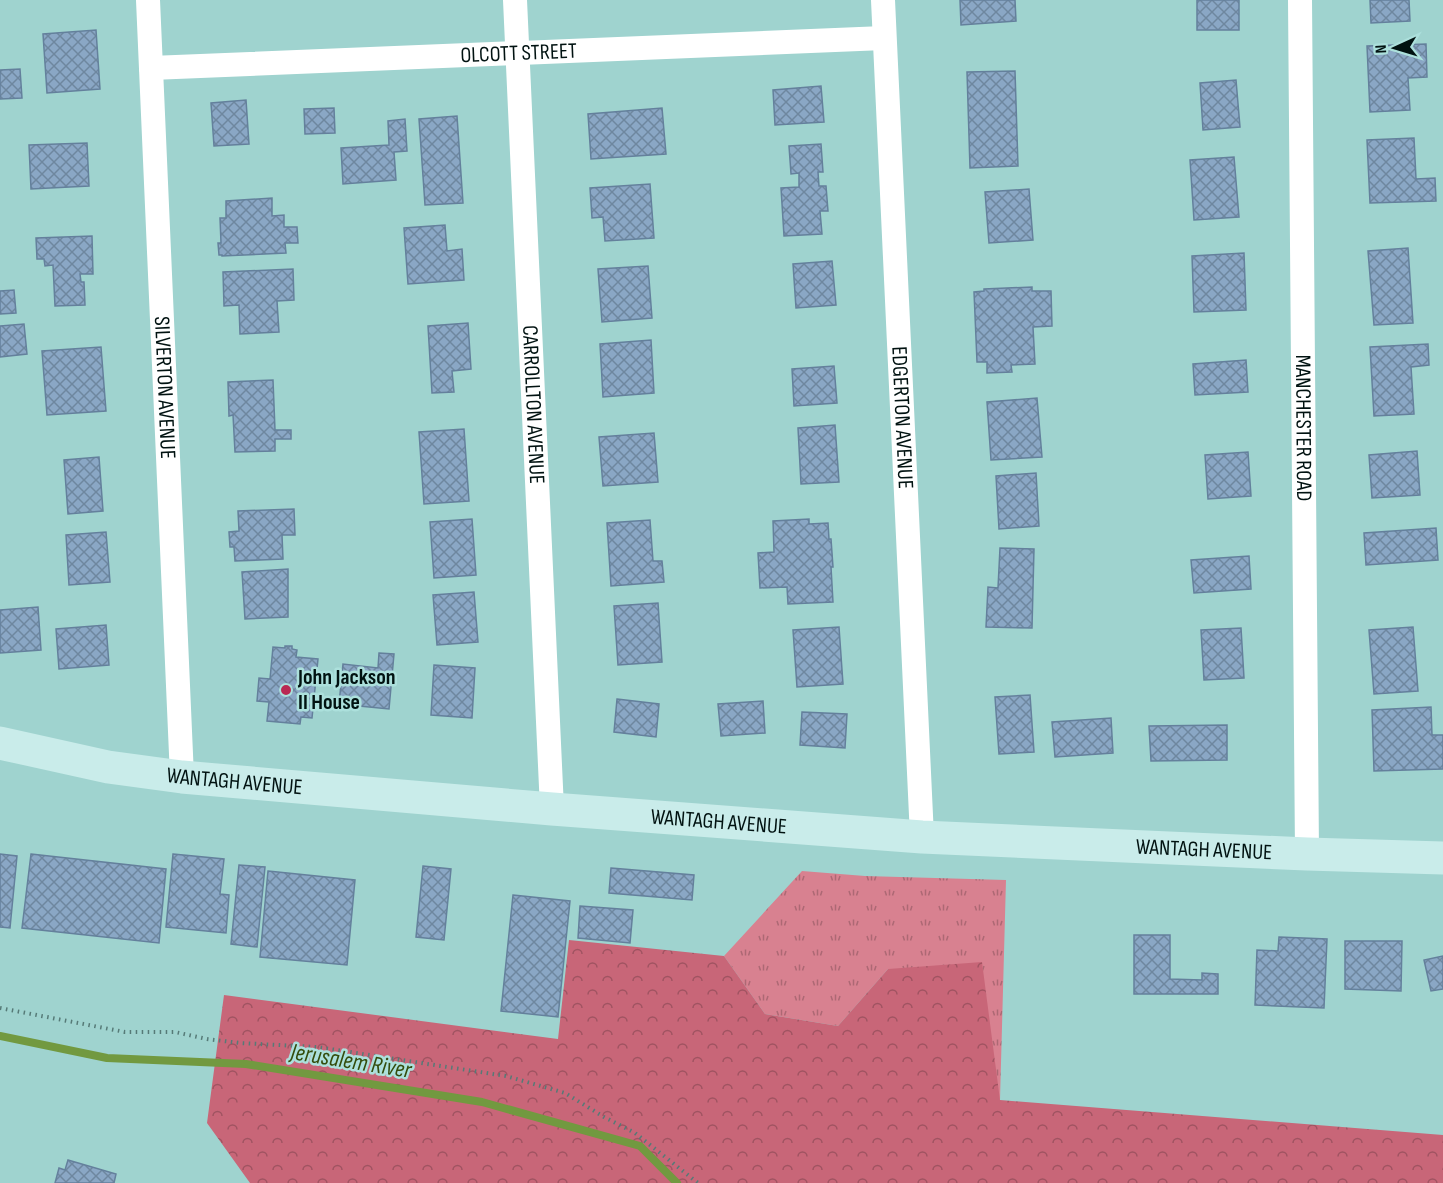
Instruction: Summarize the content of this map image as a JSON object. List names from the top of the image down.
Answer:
{
  "streets": {
    "main road": ["WANTAGH AVENUE"],
    "street": [
      "OLCOTT STREET",
      "SILVERTON AVENUE",
      "CARROLLTON AVENUE",
      "EDGERTON AVENUE",
      "MANCHESTER ROAD"
    ]
  },
  "crossings": [
    ["OLCOTT STREET", "SILVERTON AVENUE"],
    ["OLCOTT STREET", "CARROLLTON AVENUE"],
    ["OLCOTT STREET", "EDGERTON AVENUE"],
    ["SILVERTON AVENUE", "WANTAGH AVENUE"],
    ["CARROLLTON AVENUE", "WANTAGH AVENUE"],
    ["EDGERTON AVENUE", "WANTAGH AVENUE"],
    ["MANCHESTER ROAD", "WANTAGH AVENUE"]
  ],
  "water": ["Jerusalem River"],
  "places": ["John Jackson II House"],
  "north": "left"
}
